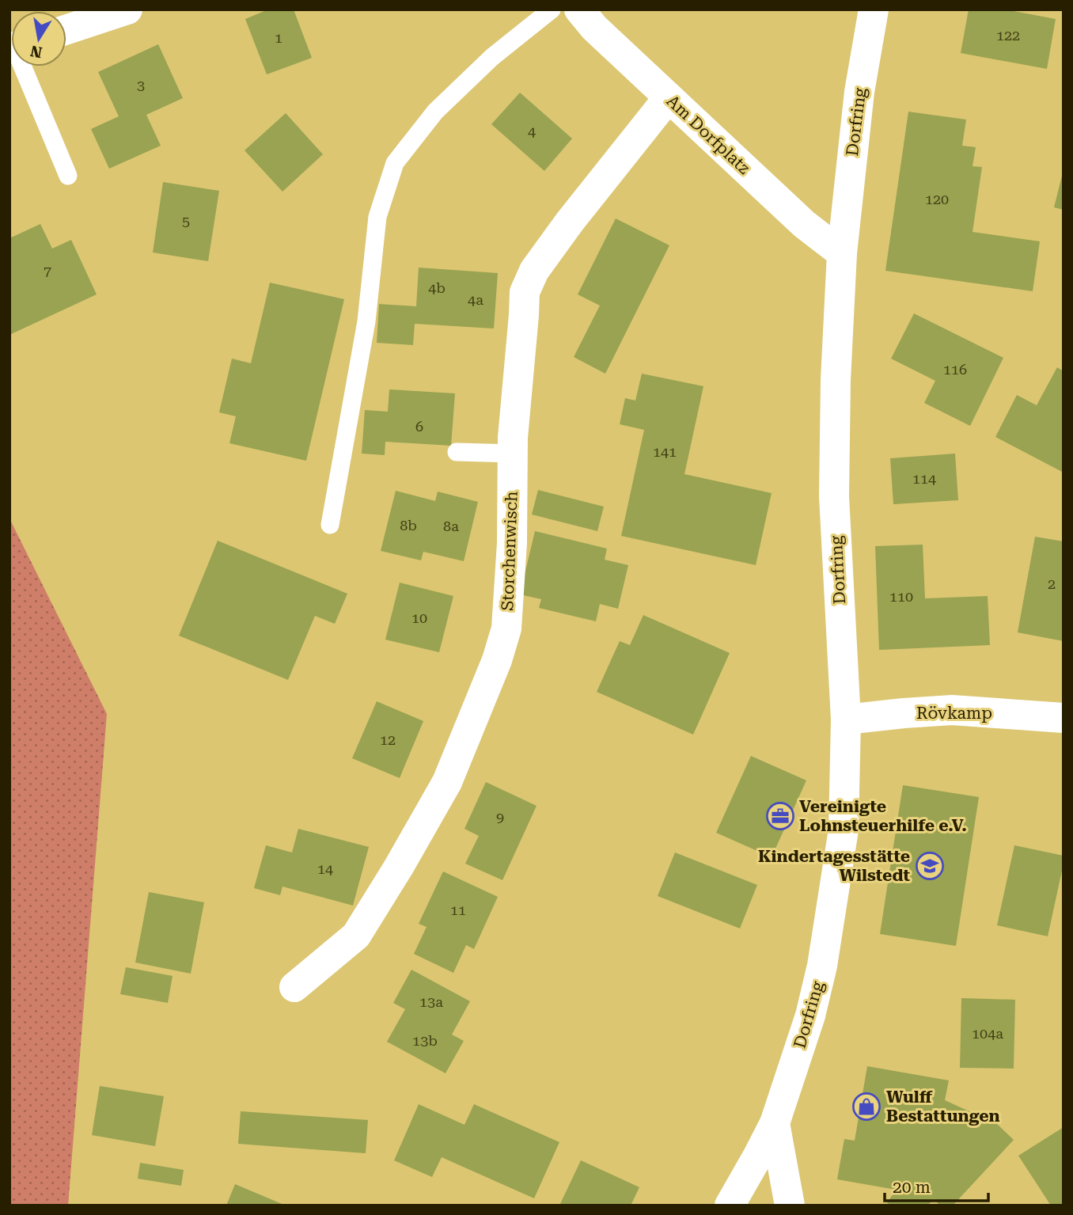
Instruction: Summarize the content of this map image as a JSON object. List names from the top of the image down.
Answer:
{
  "streets": {
    "street": [
      "Dorfring",
      "Am Dorfplatz",
      "Storchenwisch",
      "Rövkamp"
    ]
  },
  "crossings": [
    ["Dorfring", "Am Dorfplatz"],
    ["Dorfring", "Rövkamp"],
    ["Am Dorfplatz", "Storchenwisch"]
  ],
  "places": {
    "office": ["Vereinigte Lohnsteuerhilfe e.V."],
    "school or university": ["Kindertagesstätte Wilstedt"],
    "shop": ["Wulff Bestattungen"]
  },
  "house_numbers": [
    "122",
    "1",
    "3",
    "4",
    "120",
    "5",
    "7",
    "4b",
    "4a",
    "116",
    "6",
    "141",
    "114",
    "8b",
    "8a",
    "2",
    "110",
    "10",
    "12",
    "9",
    "14",
    "11",
    "13a",
    "104a",
    "13b"
  ],
  "scale_bar": "20 m",
  "north": "bottom"
}
